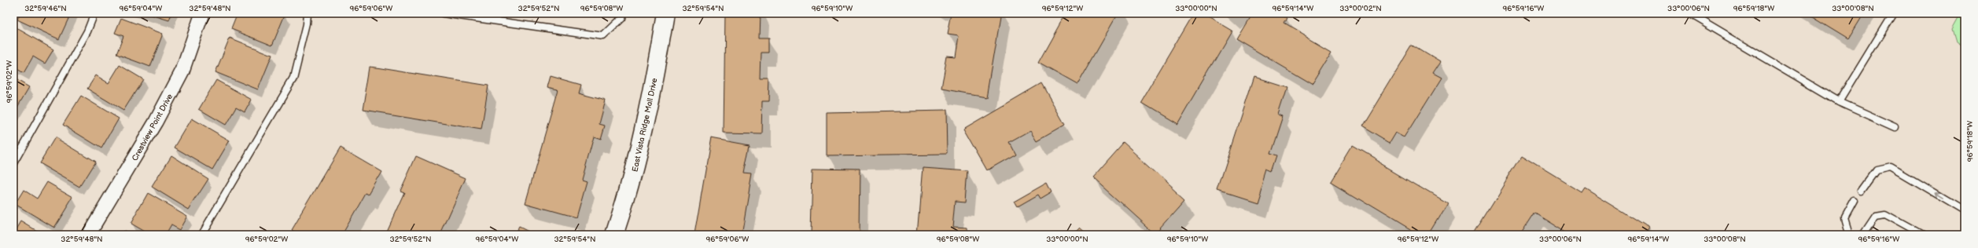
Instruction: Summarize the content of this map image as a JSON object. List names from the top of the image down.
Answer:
{
  "streets": {
    "main road": ["East Vista Ridge Mall Drive"],
    "street": ["Crestview Point Drive"]
  },
  "coordinates": [
    "32°59'46\"N",
    "96°59'04\"W",
    "32°59'48\"N",
    "96°59'06\"W",
    "32°59'52\"N",
    "96°59'08\"W",
    "32°59'54\"N",
    "96°59'10\"W",
    "96°59'12\"W",
    "33°00'00\"N",
    "96°59'14\"W",
    "33°00'02\"N",
    "96°59'16\"W",
    "33°00'06\"N",
    "96°59'18\"W",
    "33°00'08\"N",
    "96°59'02\"W"
  ]
}
